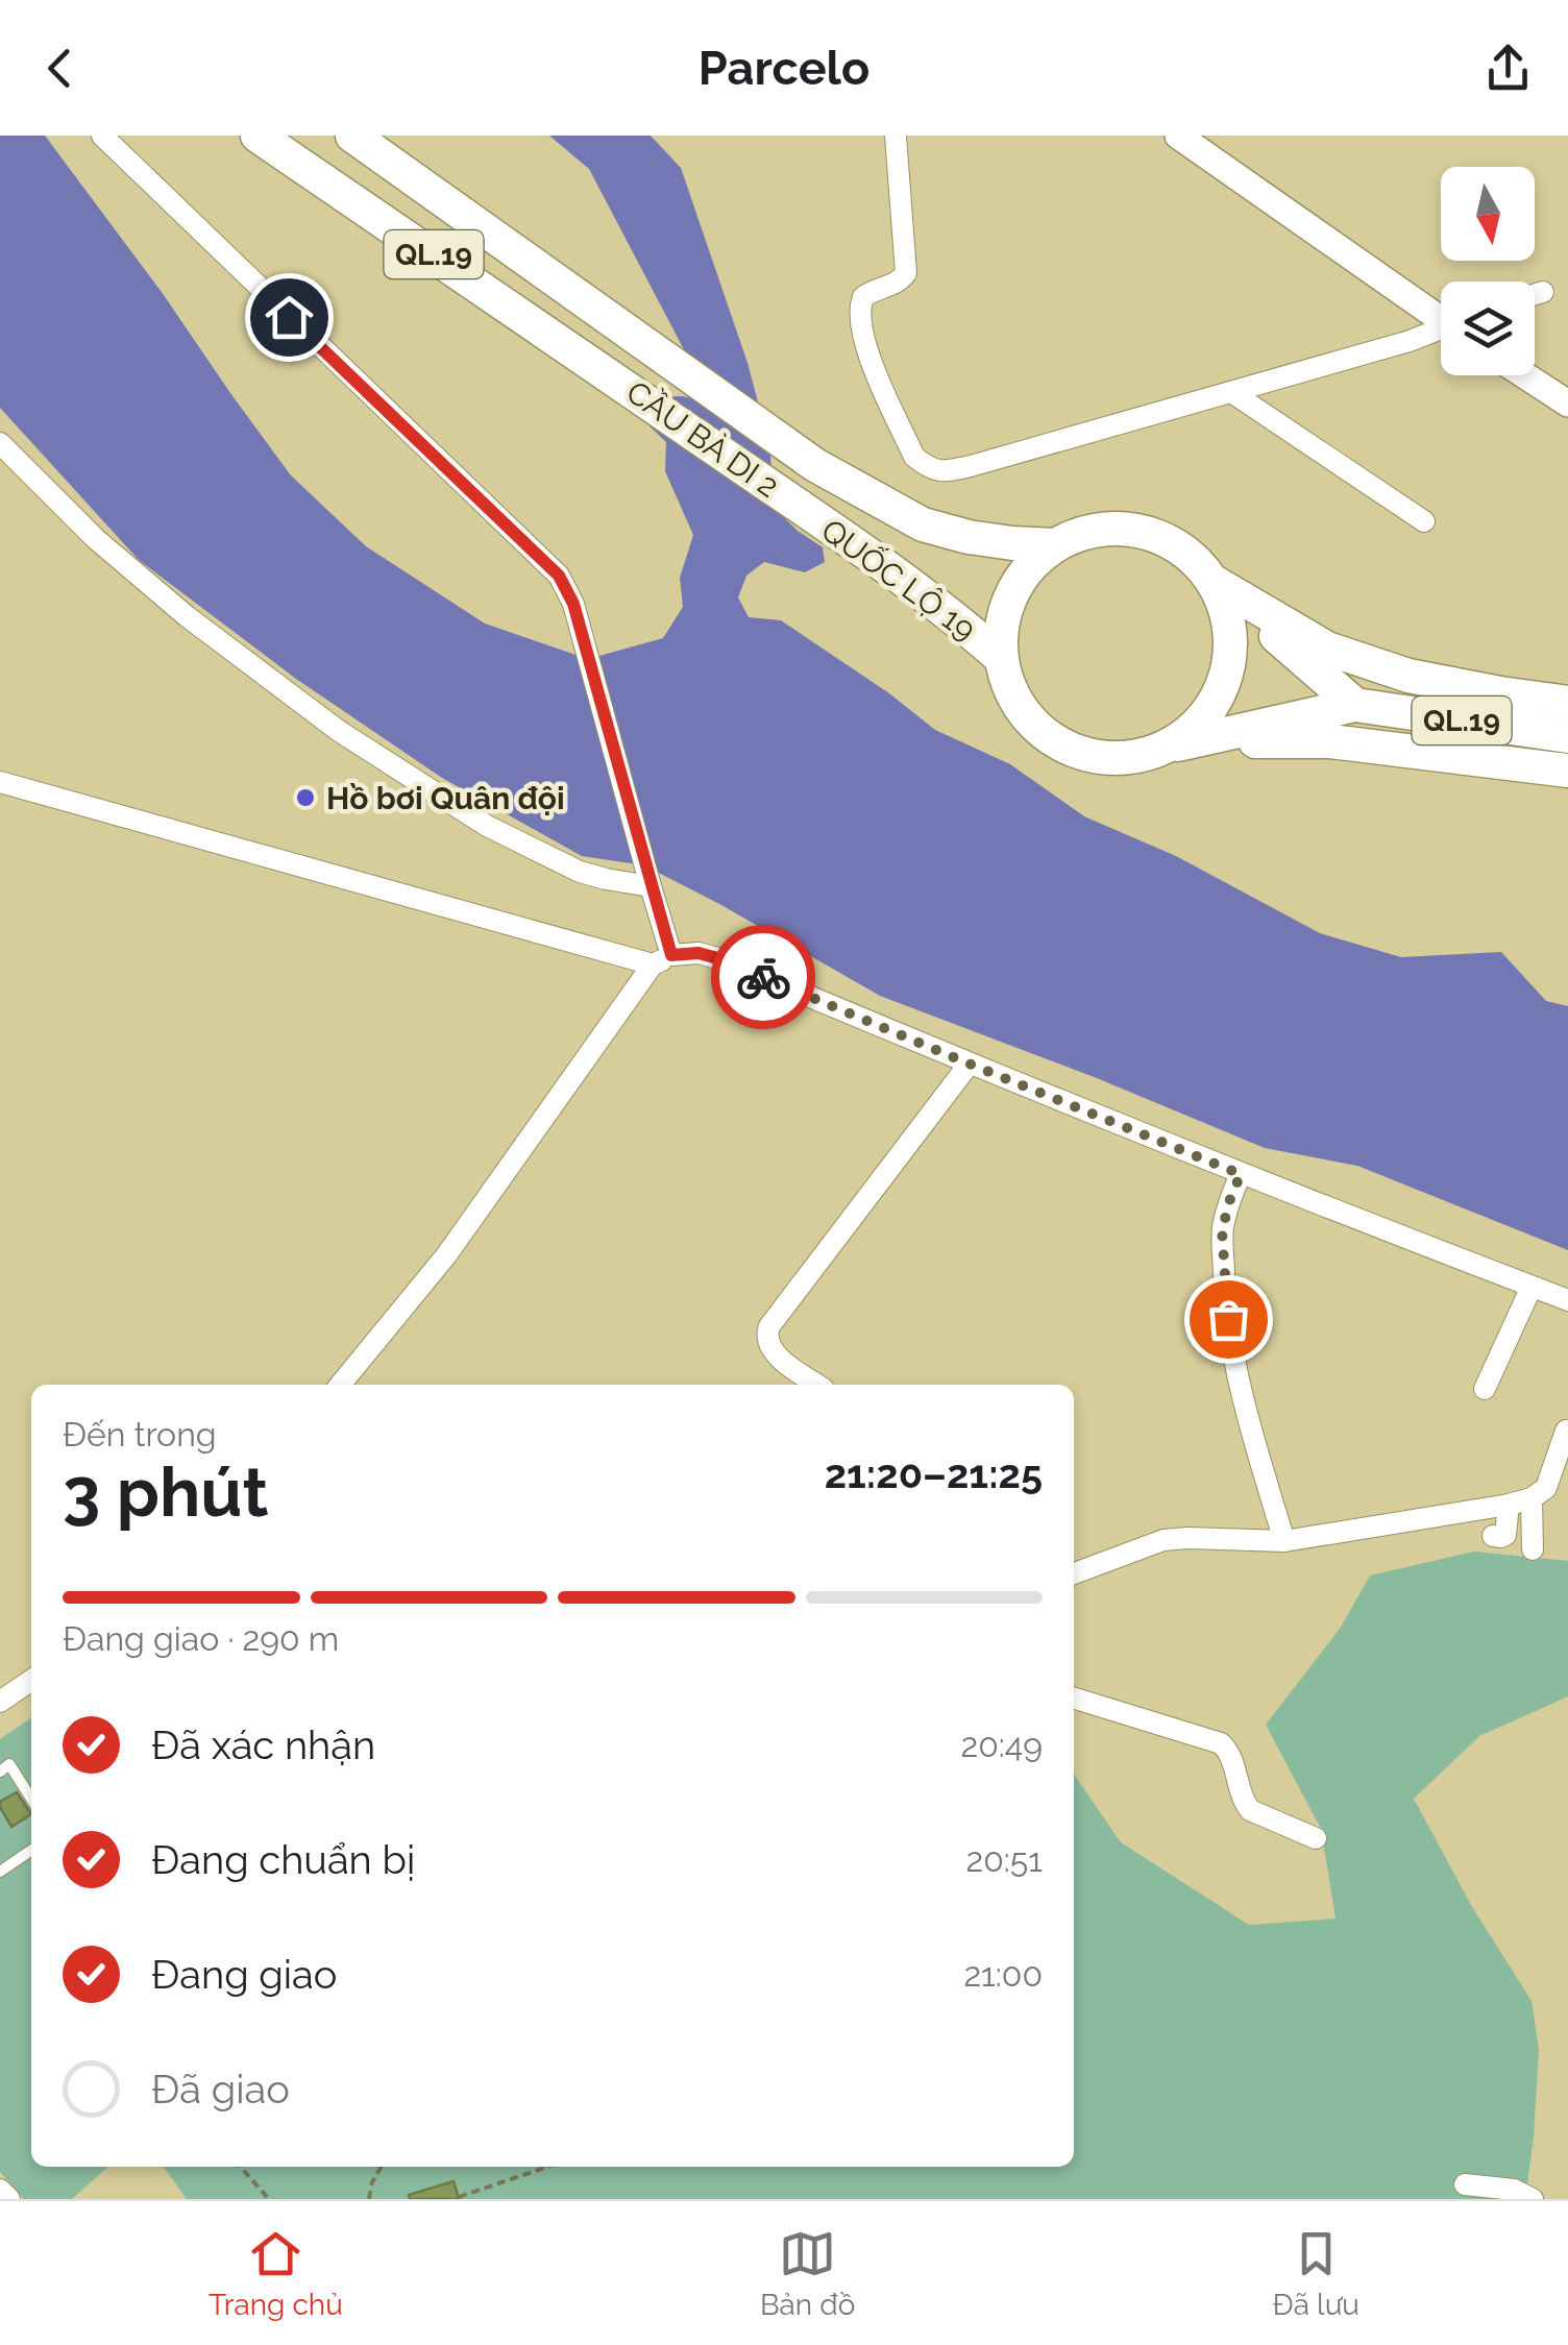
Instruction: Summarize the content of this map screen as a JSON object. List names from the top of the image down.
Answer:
{
  "streets": {
    "highway": ["QL.19", "CẦU BÀ DI 2", "QUỐC LỘ 19"]
  },
  "crossings": [
    ["QL.19", "QUỐC LỘ 19"],
    ["CẦU BÀ DI 2", "QUỐC LỘ 19"]
  ],
  "places": ["Hồ bơi Quân đội"],
  "north": "bottom",
  "page": {
    "header": "Parcelo",
    "heading": ["3 phút", "Đến trong", "21:20–21:25"],
    "bar": "Đang giao · 290 m",
    "list": [
      ["Đã xác nhận", "20:49"],
      ["Đang chuẩn bị", "20:51"],
      ["Đang giao", "21:00"],
      "Đã giao"
    ],
    "tabs": ["Trang chủ", "Bản đồ", "Đã lưu"]
  }
}
